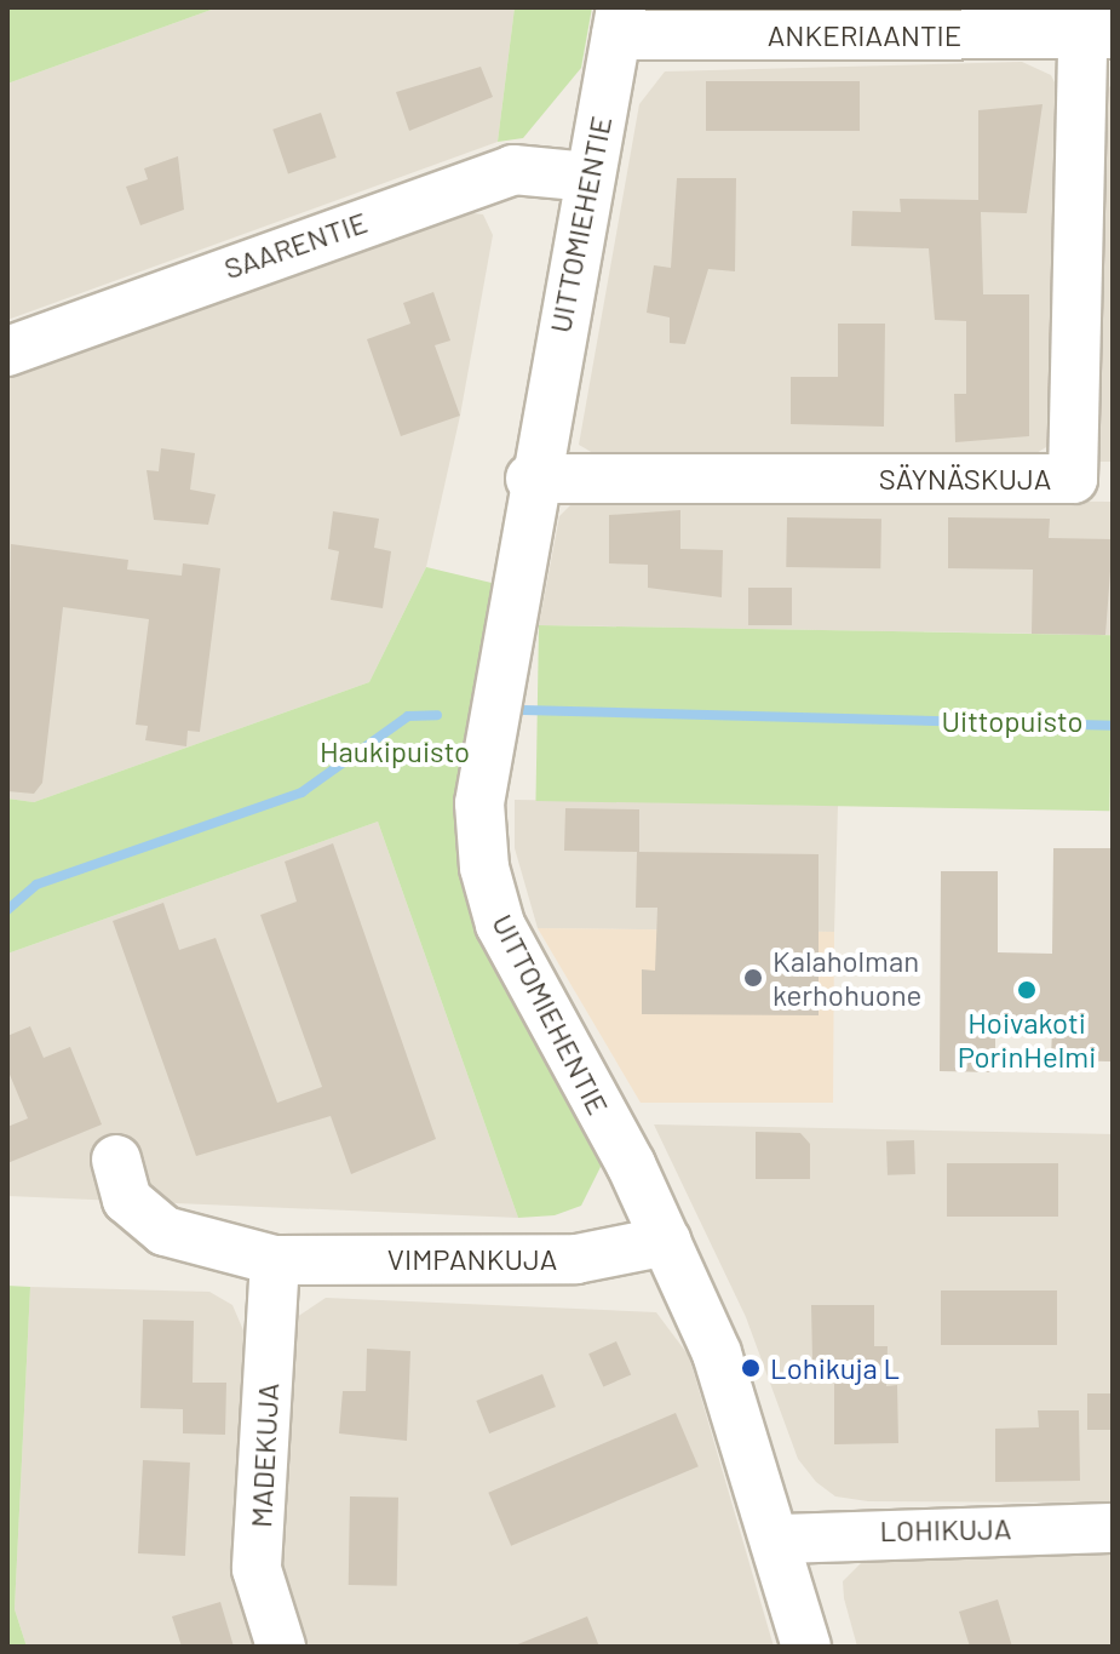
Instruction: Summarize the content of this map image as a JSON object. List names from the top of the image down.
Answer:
{
  "streets": {
    "street": [
      "ANKERIAANTIE",
      "UITTOMIEHENTIE",
      "SAARENTIE",
      "SÄYNÄSKUJA",
      "VIMPANKUJA",
      "MADEKUJA",
      "LOHIKUJA"
    ]
  },
  "crossings": [
    ["ANKERIAANTIE", "UITTOMIEHENTIE"],
    ["ANKERIAANTIE", "SÄYNÄSKUJA"],
    ["UITTOMIEHENTIE", "SAARENTIE"],
    ["UITTOMIEHENTIE", "SÄYNÄSKUJA"],
    ["UITTOMIEHENTIE", "VIMPANKUJA"],
    ["UITTOMIEHENTIE", "LOHIKUJA"],
    ["VIMPANKUJA", "MADEKUJA"]
  ],
  "parks": ["Uittopuisto", "Haukipuisto"],
  "places": ["Kalaholman kerhohuone", "Hoivakoti PorinHelmi", "Lohikuja L"]
}
